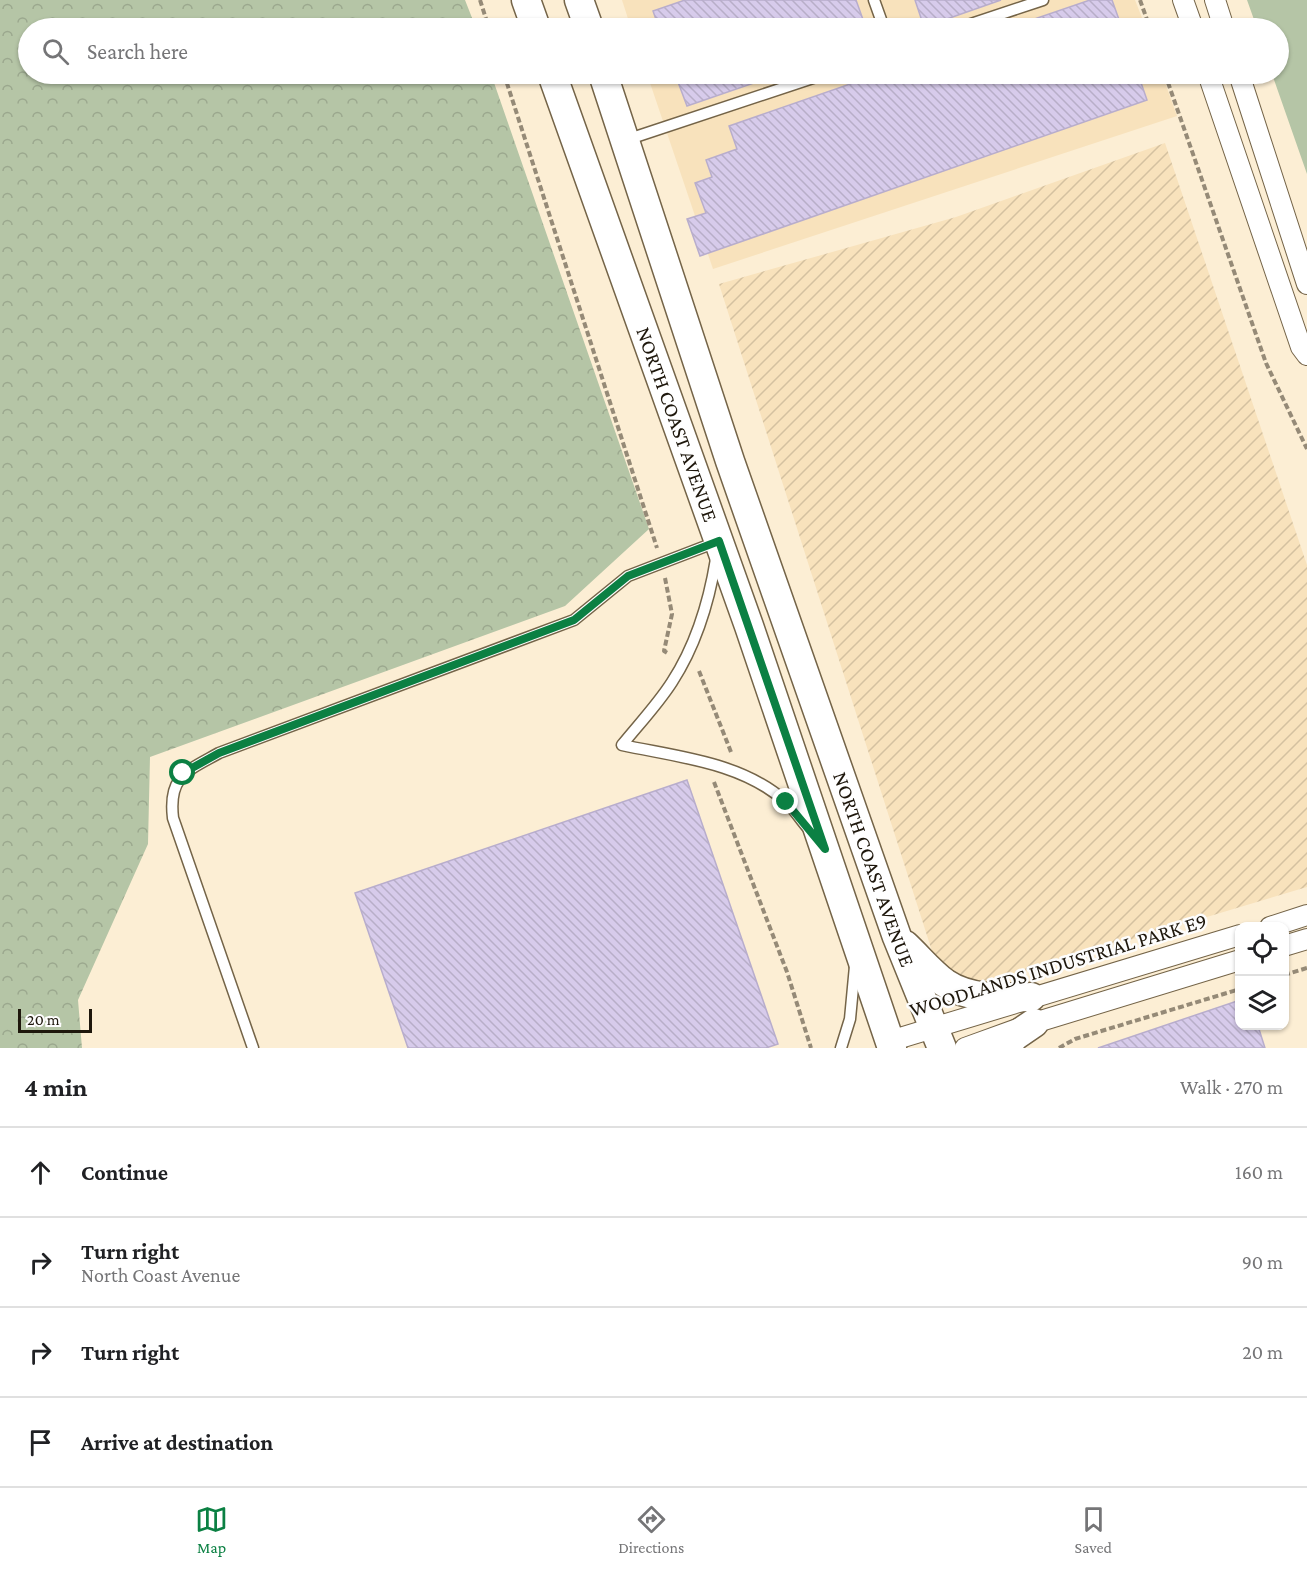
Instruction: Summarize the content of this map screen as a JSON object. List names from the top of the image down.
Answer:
{
  "streets": {
    "main road": ["NORTH COAST AVENUE"],
    "street": ["WOODLANDS INDUSTRIAL PARK E9"]
  },
  "crossings": [
    ["NORTH COAST AVENUE", "WOODLANDS INDUSTRIAL PARK E9"]
  ],
  "scale_bar": "20 m",
  "page": {
    "search": "Search here",
    "scale": "20 m",
    "heading": ["4 min", "Walk · 270 m"],
    "list": [
      ["Continue", "160 m"],
      ["Turn right", "North Coast Avenue", "90 m"],
      ["Turn right", "20 m"],
      "Arrive at destination"
    ],
    "nav": ["Map", "Directions", "Saved"]
  }
}
